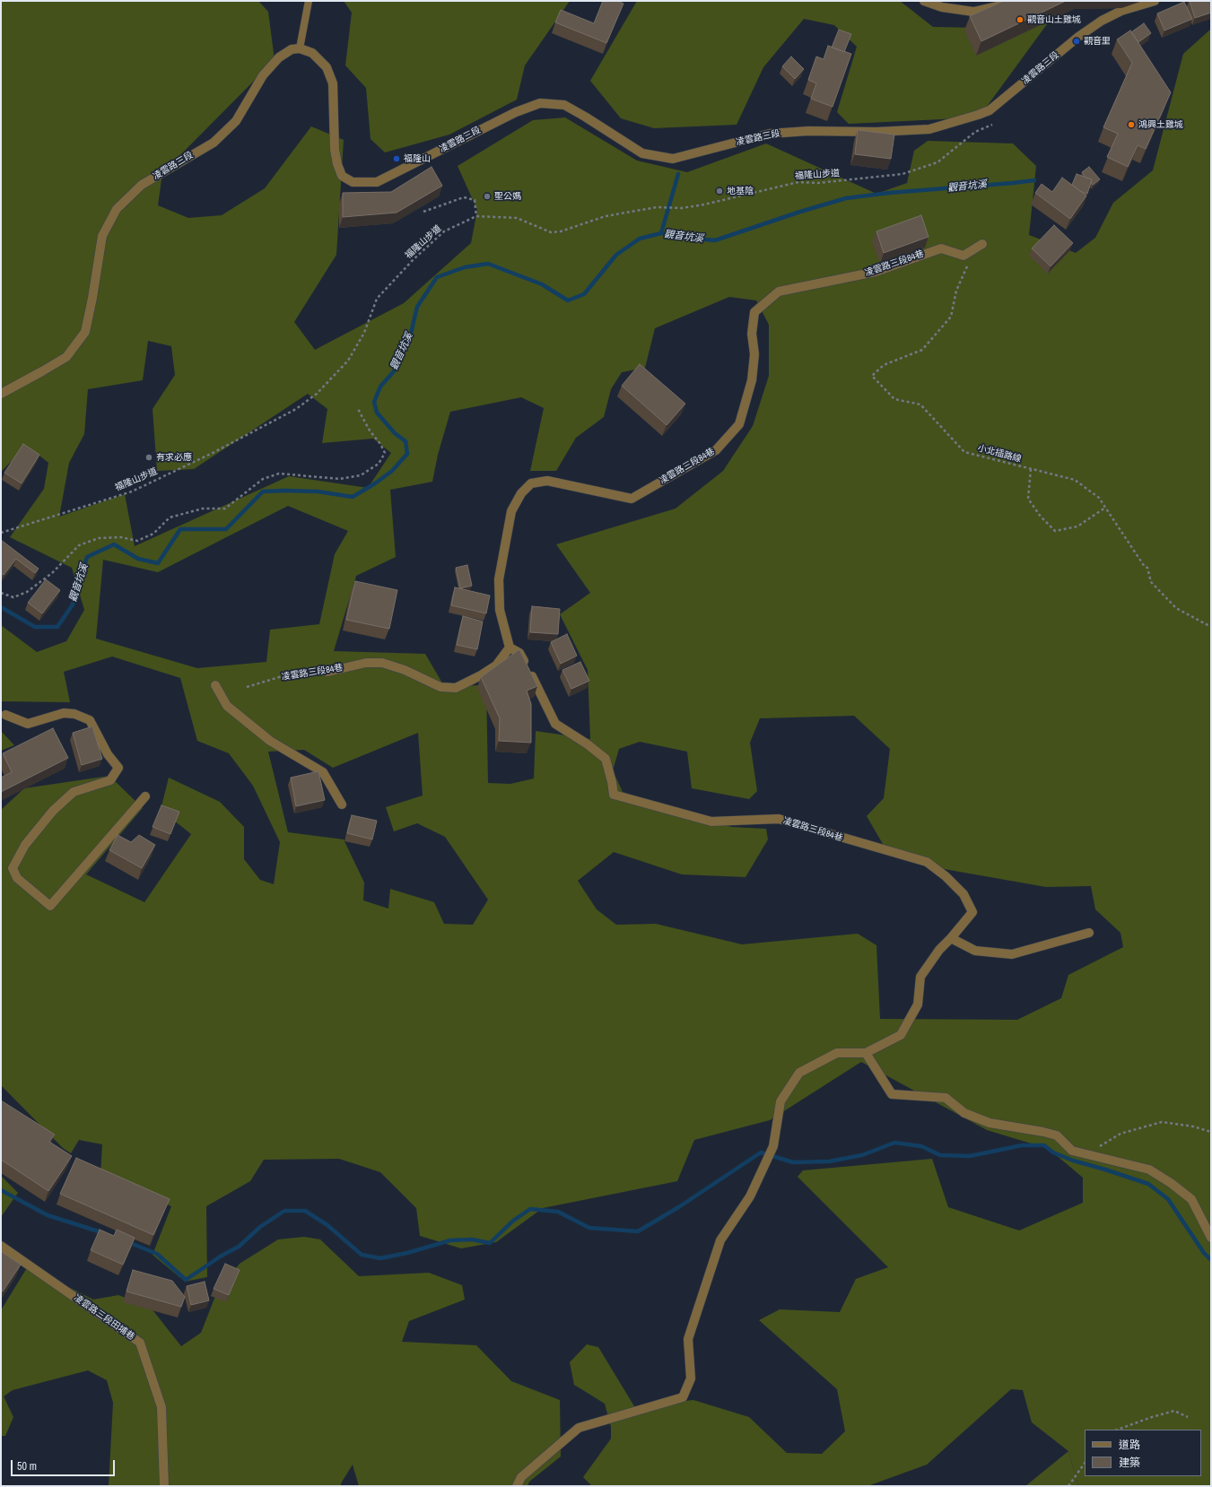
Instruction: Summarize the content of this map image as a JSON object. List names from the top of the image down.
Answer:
{
  "streets": {
    "street": ["凌雲路三段", "凌雲路三段84巷", "凌雲路三段田埔巷"],
    "path": ["福隆山步道", "小北插路線"]
  },
  "water": ["觀音坑溪"],
  "places": [
    "觀音山土雞城",
    "觀音里",
    "鴻興土雞城",
    "福隆山",
    "地基陰",
    "聖公媽",
    "有求必應"
  ],
  "legend": ["道路", "建築"],
  "scale_bar": "50 m"
}
